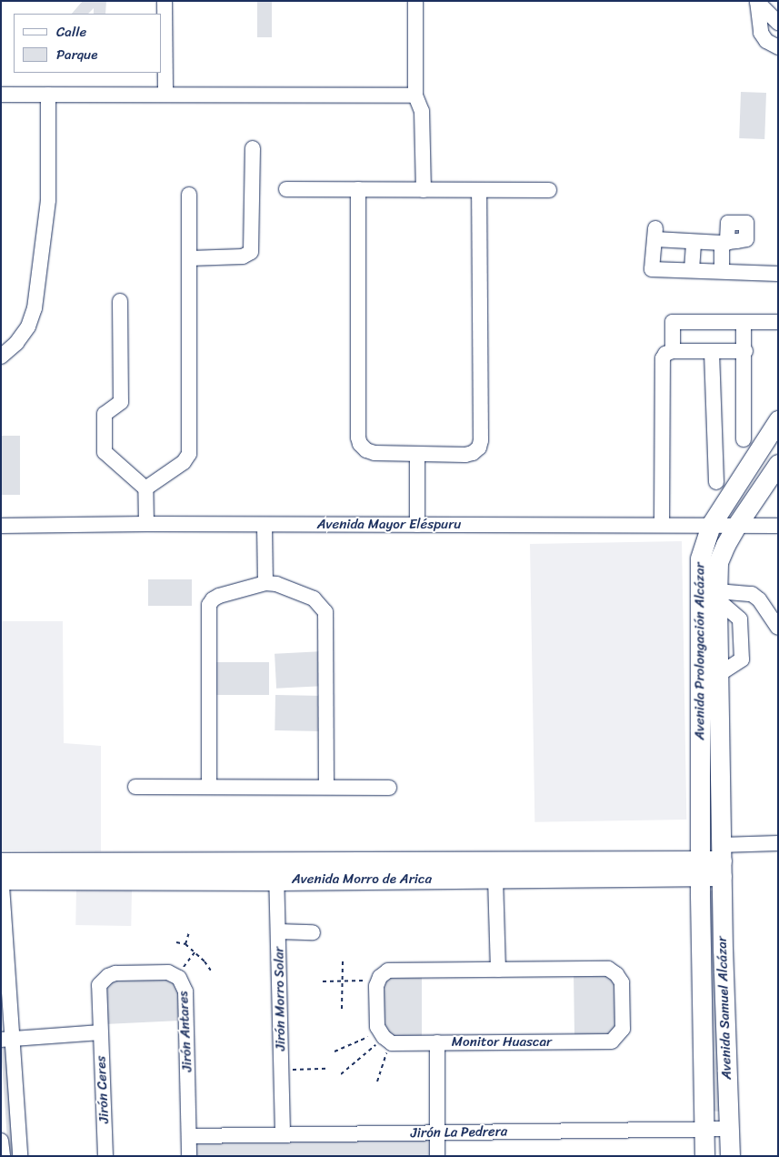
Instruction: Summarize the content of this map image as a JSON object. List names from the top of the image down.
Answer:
{
  "streets": {
    "main road": ["Avenida Prolongación Alcázar", "Avenida Morro de Arica", "Avenida Samuel Alcázar"],
    "street": [
      "Avenida Mayor Eléspuru",
      "Jirón Morro Solar",
      "Jirón Antares",
      "Monitor Huascar",
      "Jirón Ceres",
      "Jirón La Pedrera"
    ]
  },
  "crossings": [
    ["Avenida Mayor Eléspuru", "Avenida Prolongación Alcázar"],
    ["Avenida Prolongación Alcázar", "Avenida Morro de Arica"],
    ["Avenida Prolongación Alcázar", "Avenida Samuel Alcázar"],
    ["Avenida Morro de Arica", "Jirón Morro Solar"],
    ["Avenida Morro de Arica", "Avenida Samuel Alcázar"],
    ["Jirón Morro Solar", "Jirón La Pedrera"],
    ["Avenida Samuel Alcázar", "Jirón La Pedrera"],
    ["Jirón Antares", "Jirón Ceres"],
    ["Jirón Antares", "Jirón La Pedrera"]
  ],
  "legend": ["Calle", "Parque"]
}
